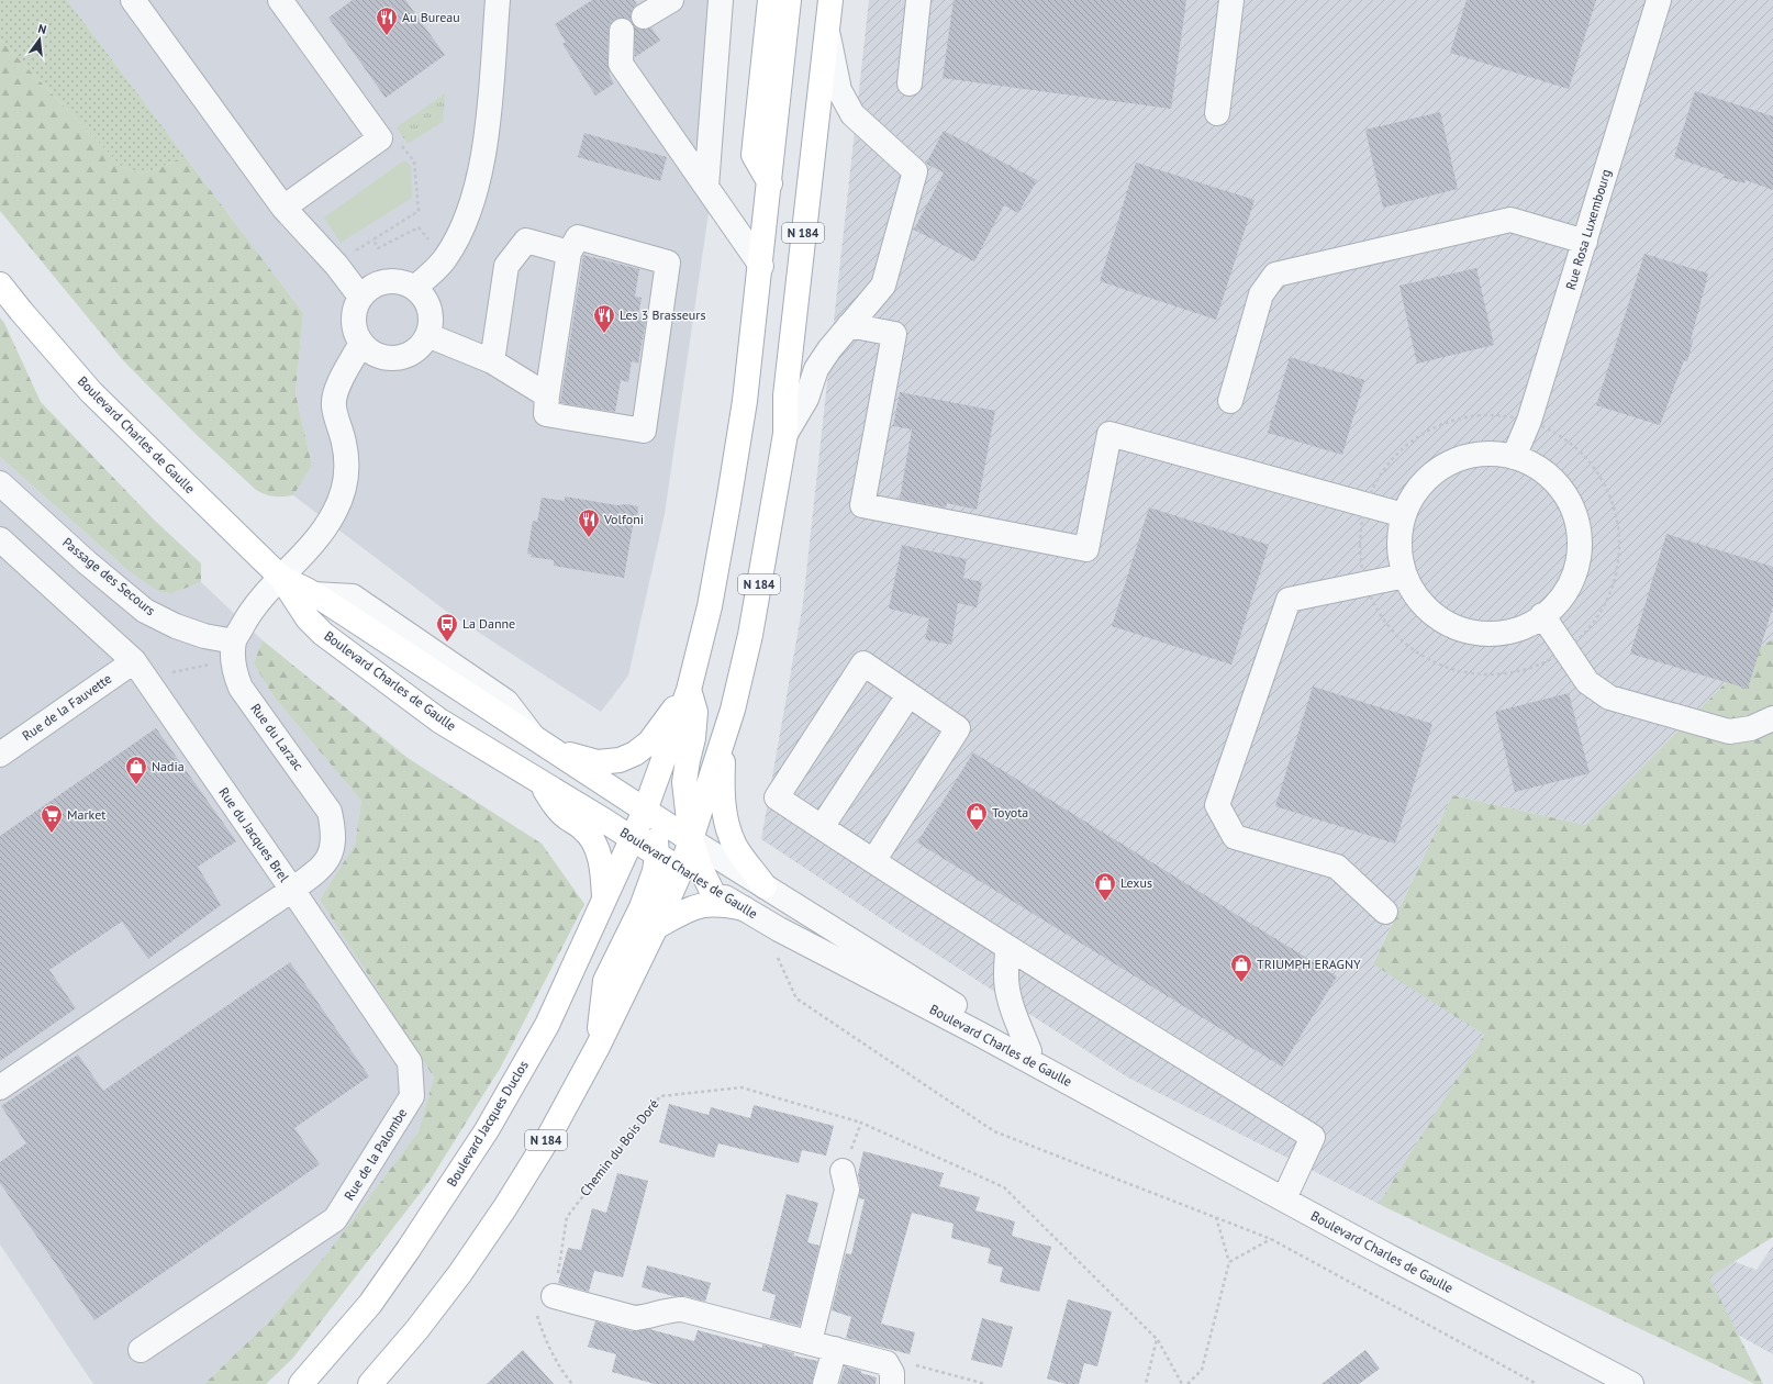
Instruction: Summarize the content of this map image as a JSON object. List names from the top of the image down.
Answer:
{
  "streets": {
    "main road": ["N 184", "Boulevard Charles de Gaulle", "Boulevard Jacques Duclos"],
    "street": [
      "Rue Rosa Luxembourg",
      "Passage des Secours",
      "Rue de la Fauvette",
      "Rue du Larzac",
      "Rue du Jacques Brel",
      "Rue de la Palombe"
    ],
    "path": ["Chemin du Bois Doré"]
  },
  "crossings": [
    ["N 184", "Boulevard Charles de Gaulle"],
    ["N 184", "Boulevard Jacques Duclos"],
    ["Boulevard Charles de Gaulle", "Boulevard Jacques Duclos"],
    ["Passage des Secours", "Rue du Larzac"],
    ["Rue de la Fauvette", "Rue du Jacques Brel"],
    ["Rue du Larzac", "Rue du Jacques Brel"],
    ["Rue du Larzac", "Rue de la Palombe"],
    ["Rue du Jacques Brel", "Rue de la Palombe"]
  ],
  "places": {
    "restaurant": ["Au Bureau", "Les 3 Brasseurs", "Volfoni"],
    "bus stop": ["La Danne"],
    "shop": [
      "Nadia",
      "Toyota",
      "Lexus",
      "TRIUMPH ERAGNY"
    ],
    "supermarket": ["Market"]
  },
  "north": "top"
}
